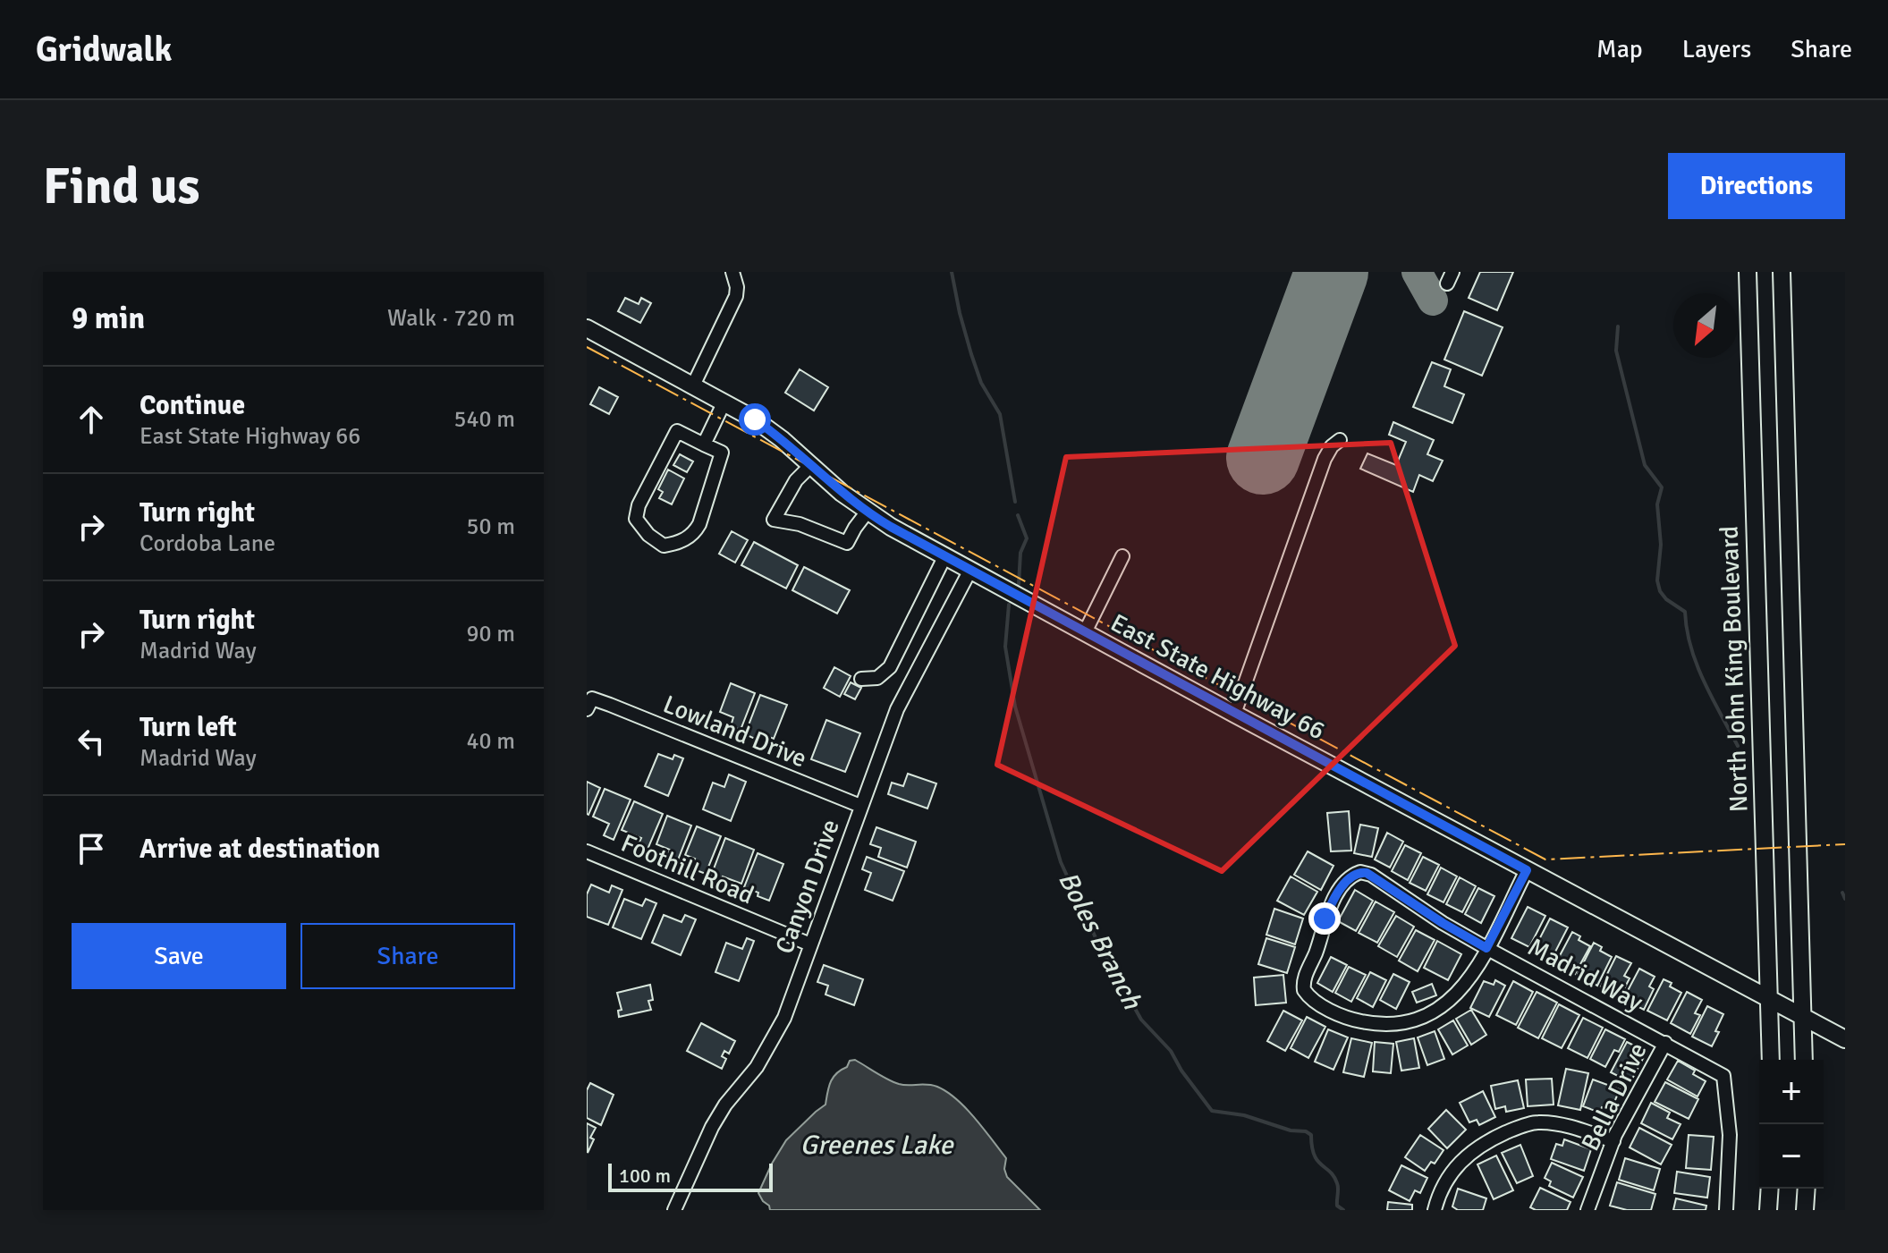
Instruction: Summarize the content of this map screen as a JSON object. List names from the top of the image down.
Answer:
{
  "streets": {
    "main road": ["North John King Boulevard", "East State Highway 66"],
    "street": [
      "Lowland Drive",
      "Foothill Road",
      "Canyon Drive",
      "Madrid Way",
      "Bella Drive"
    ]
  },
  "crossings": [
    ["North John King Boulevard", "East State Highway 66"],
    ["East State Highway 66", "Canyon Drive"],
    ["Lowland Drive", "Canyon Drive"],
    ["Foothill Road", "Canyon Drive"],
    ["Madrid Way", "Bella Drive"]
  ],
  "water": ["Boles Branch", "Greenes Lake"],
  "scale_bar": "100 m",
  "north": "bottom left",
  "page": {
    "header": "Gridwalk",
    "nav": ["Map", "Layers", "Share"],
    "buttons": [
      "Directions",
      ["Save", "Share"]
    ],
    "title": "Find us",
    "heading": ["9 min", "Walk · 720 m"],
    "list": [
      ["Continue", "East State Highway 66", "540 m"],
      ["Turn right", "Cordoba Lane", "50 m"],
      ["Turn right", "Madrid Way", "90 m"],
      ["Turn left", "Madrid Way", "40 m"],
      "Arrive at destination"
    ],
    "map_buttons": ["+", "−"],
    "scale": "100 m"
  }
}
